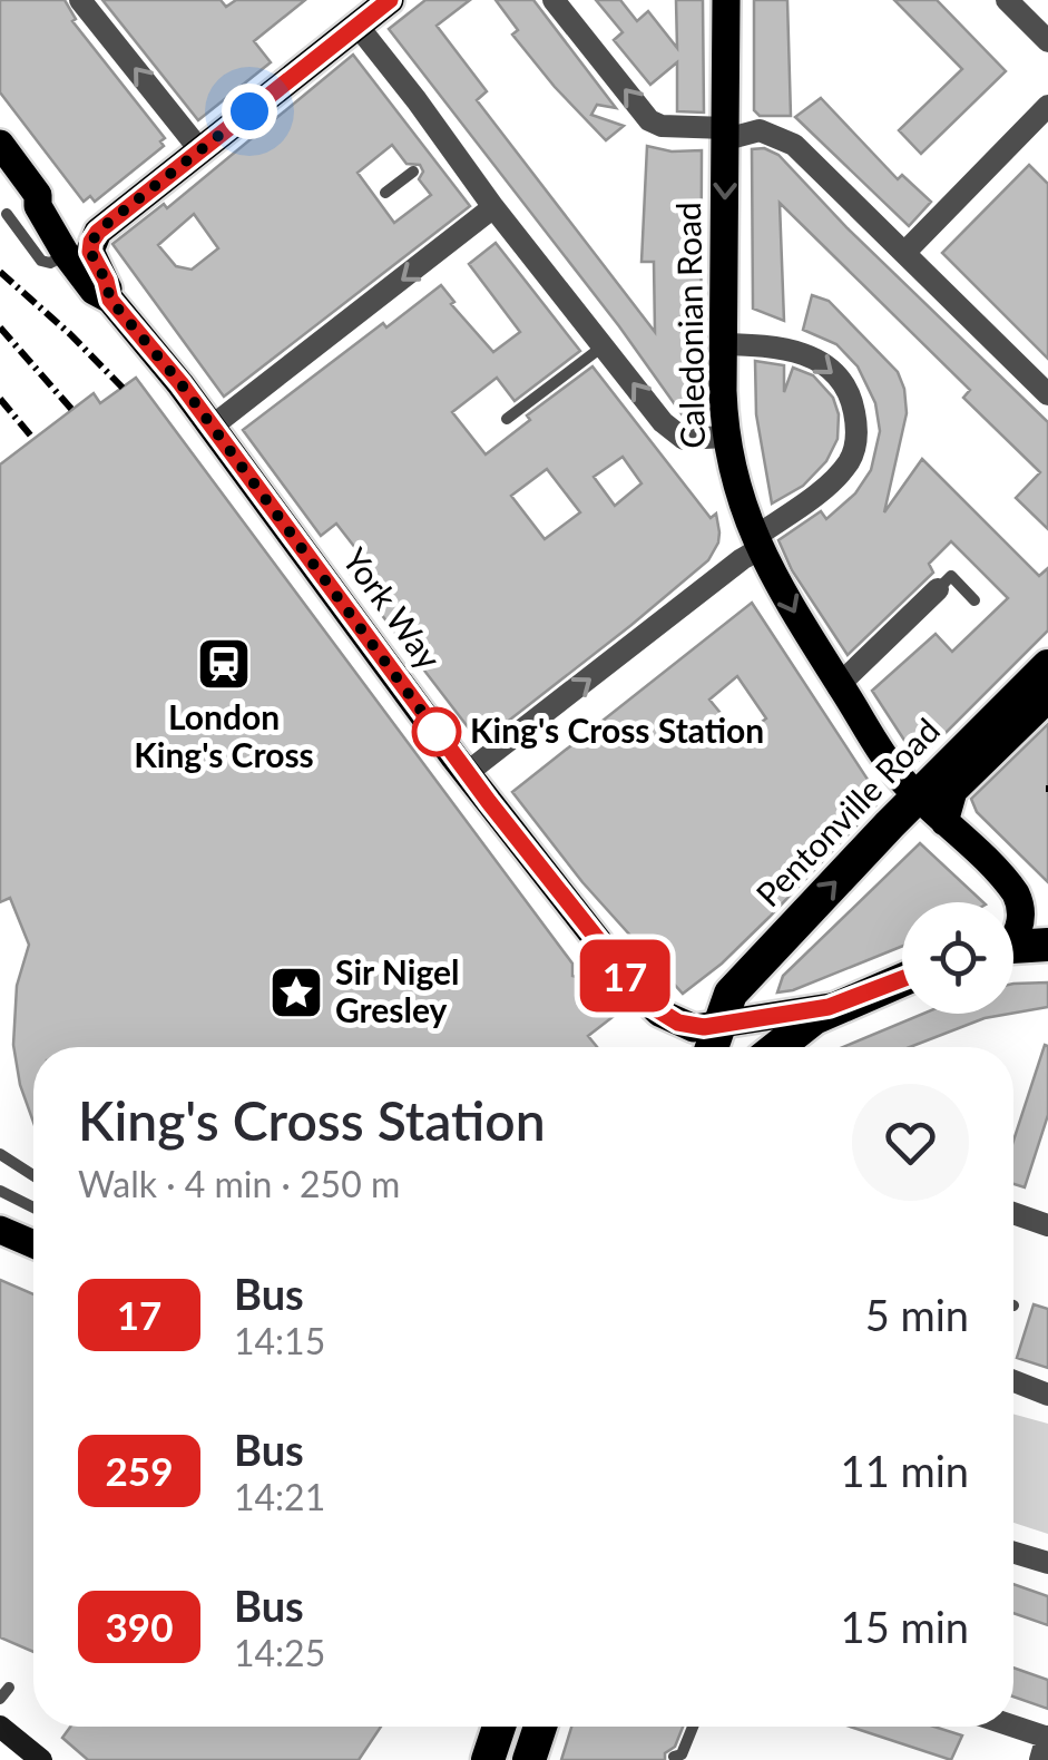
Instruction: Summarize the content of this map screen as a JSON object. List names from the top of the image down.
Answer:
{
  "streets": {
    "highway": ["Pentonville Road"],
    "main road": ["Caledonian Road", "York Way"]
  },
  "crossings": [
    ["Caledonian Road", "Pentonville Road"],
    ["York Way", "Pentonville Road"]
  ],
  "one_way": ["Caledonian Road", "Pentonville Road"],
  "places": {
    "station": ["London King's Cross"],
    "other": ["King's Cross Station"],
    "place": ["Sir Nigel Gresley"]
  },
  "lines": ["bus line 17"],
  "page": {
    "on_map": "17",
    "heading": ["King's Cross Station", "Walk · 4 min · 250 m"],
    "list": [
      {
        "mark": "17",
        "name": "Bus",
        "note": "14:15",
        "value": "5 min"
      },
      {
        "mark": "259",
        "name": "Bus",
        "note": "14:21",
        "value": "11 min"
      },
      {
        "mark": "390",
        "name": "Bus",
        "note": "14:25",
        "value": "15 min"
      }
    ]
  }
}
